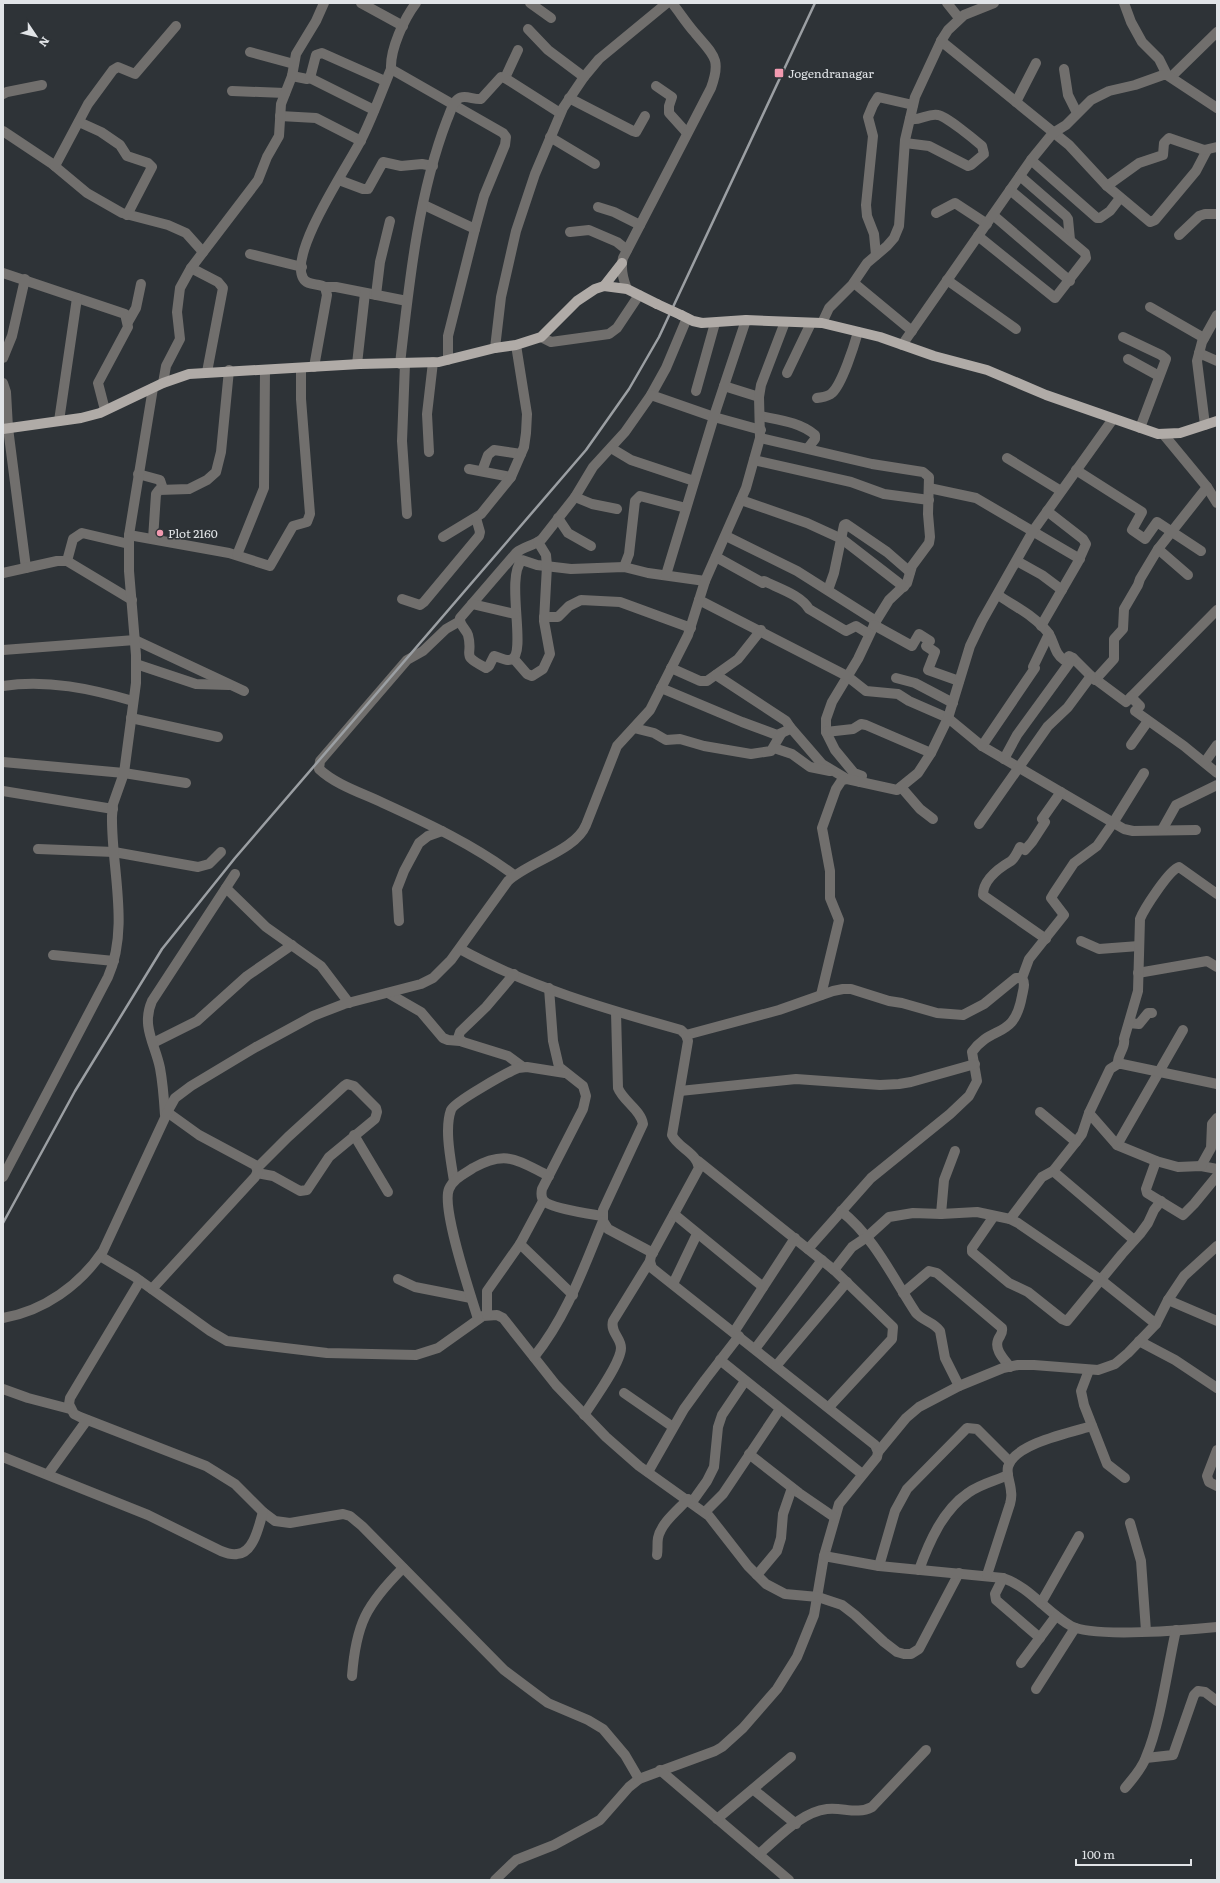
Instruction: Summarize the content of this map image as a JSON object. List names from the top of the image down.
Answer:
{
  "places": {
    "transit": ["Jogendranagar"],
    "other": ["Plot 2160"]
  },
  "scale_bar": "100 m",
  "north": "bottom right"
}
